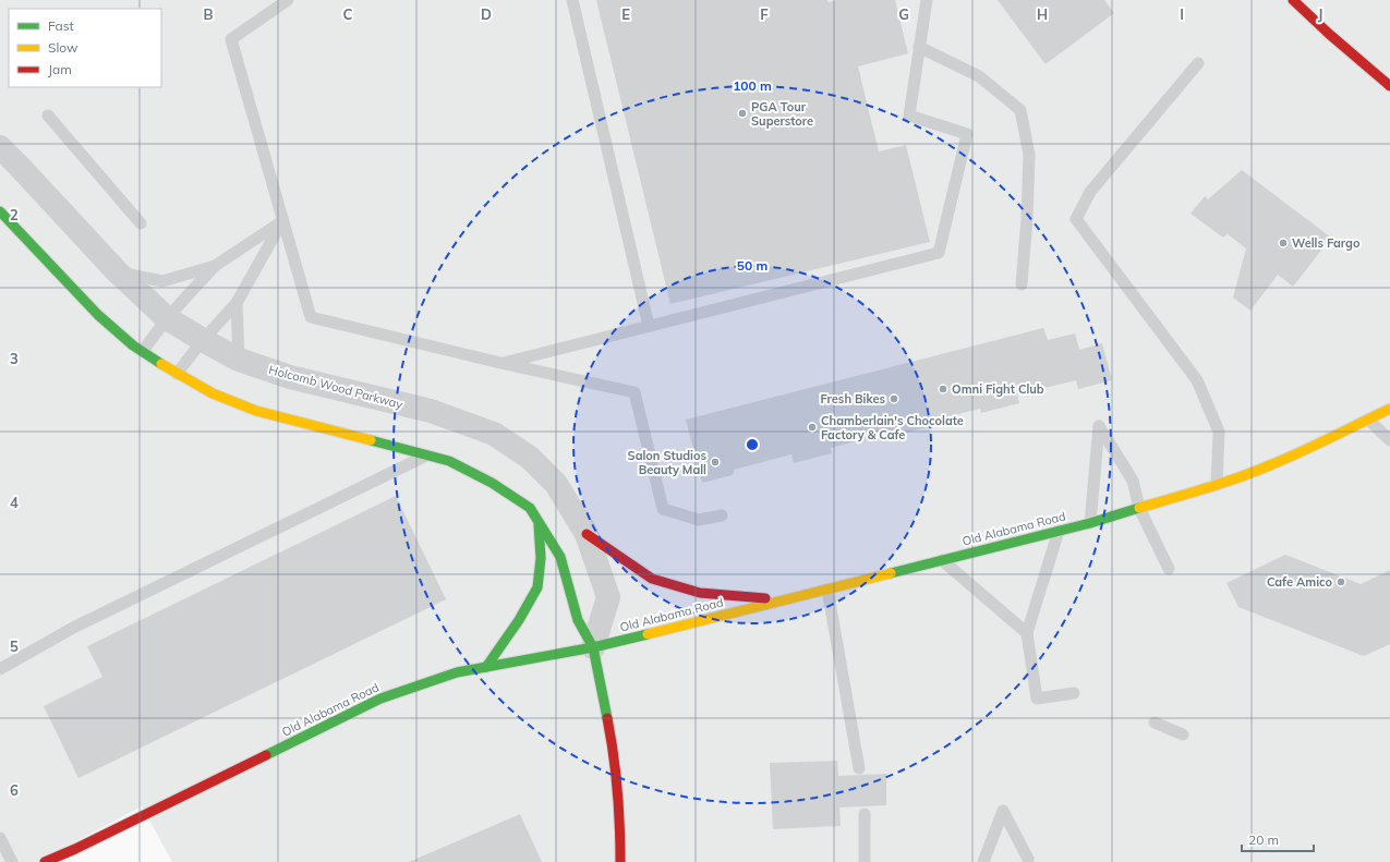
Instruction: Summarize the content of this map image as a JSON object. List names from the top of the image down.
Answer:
{
  "streets": {
    "main road": ["Holcomb Wood Parkway", "Old Alabama Road"]
  },
  "crossings": [
    ["Holcomb Wood Parkway", "Old Alabama Road"]
  ],
  "places": [
    "PGA Tour Superstore",
    "Wells Fargo",
    "Omni Fight Club",
    "Fresh Bikes",
    "Chamberlain's Chocolate Factory & Cafe",
    "Salon Studios Beauty Mall",
    "Cafe Amico"
  ],
  "legend": ["Fast", "Slow", "Jam"],
  "scale_bar": "20 m",
  "grid": {
    "columns": [
      "B",
      "C",
      "D",
      "E",
      "F",
      "G",
      "H",
      "I",
      "J"
    ],
    "rows": [
      "2",
      "3",
      "4",
      "5",
      "6"
    ]
  },
  "rings": ["100 m", "50 m"]
}
